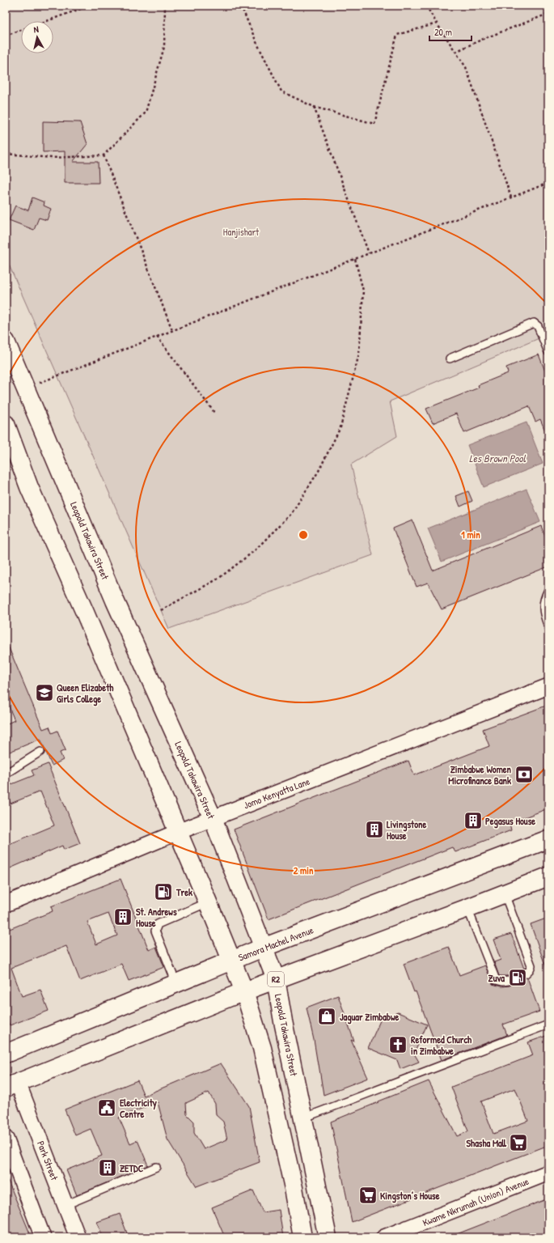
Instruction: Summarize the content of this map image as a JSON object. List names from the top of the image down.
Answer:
{
  "streets": {
    "main road": ["Leopold Takawira Street", "Samora Machel Avenue", "R2"],
    "street": ["Jomo Kenyatta Lane", "Park Street", "Kwame Nkrumah (Union) Avenue"]
  },
  "crossings": [
    ["Leopold Takawira Street", "Jomo Kenyatta Lane"],
    ["Leopold Takawira Street", "Samora Machel Avenue"],
    ["Leopold Takawira Street", "R2"],
    ["R2", "Park Street"]
  ],
  "water": ["Les Brown Pool"],
  "parks": ["Hanjishart"],
  "places": {
    "school or university": ["Queen Elizabeth Girls College"],
    "bank": ["Zimbabwe Women Microfinance Bank"],
    "building": [
      "Pegasus House",
      "Livingstone House",
      "St. Andrews House",
      "ZETDC"
    ],
    "fuel station": ["Trek", "Zuva"],
    "shop": ["Jaguar Zimbabwe"],
    "church": ["Reformed Church in Zimbabwe"],
    "public building": ["Electricity Centre"],
    "supermarket": ["Shasha Mall", "Kingston’s House"]
  },
  "scale_bar": "20 m",
  "north": "top",
  "rings": ["1 min", "2 min"]
}
